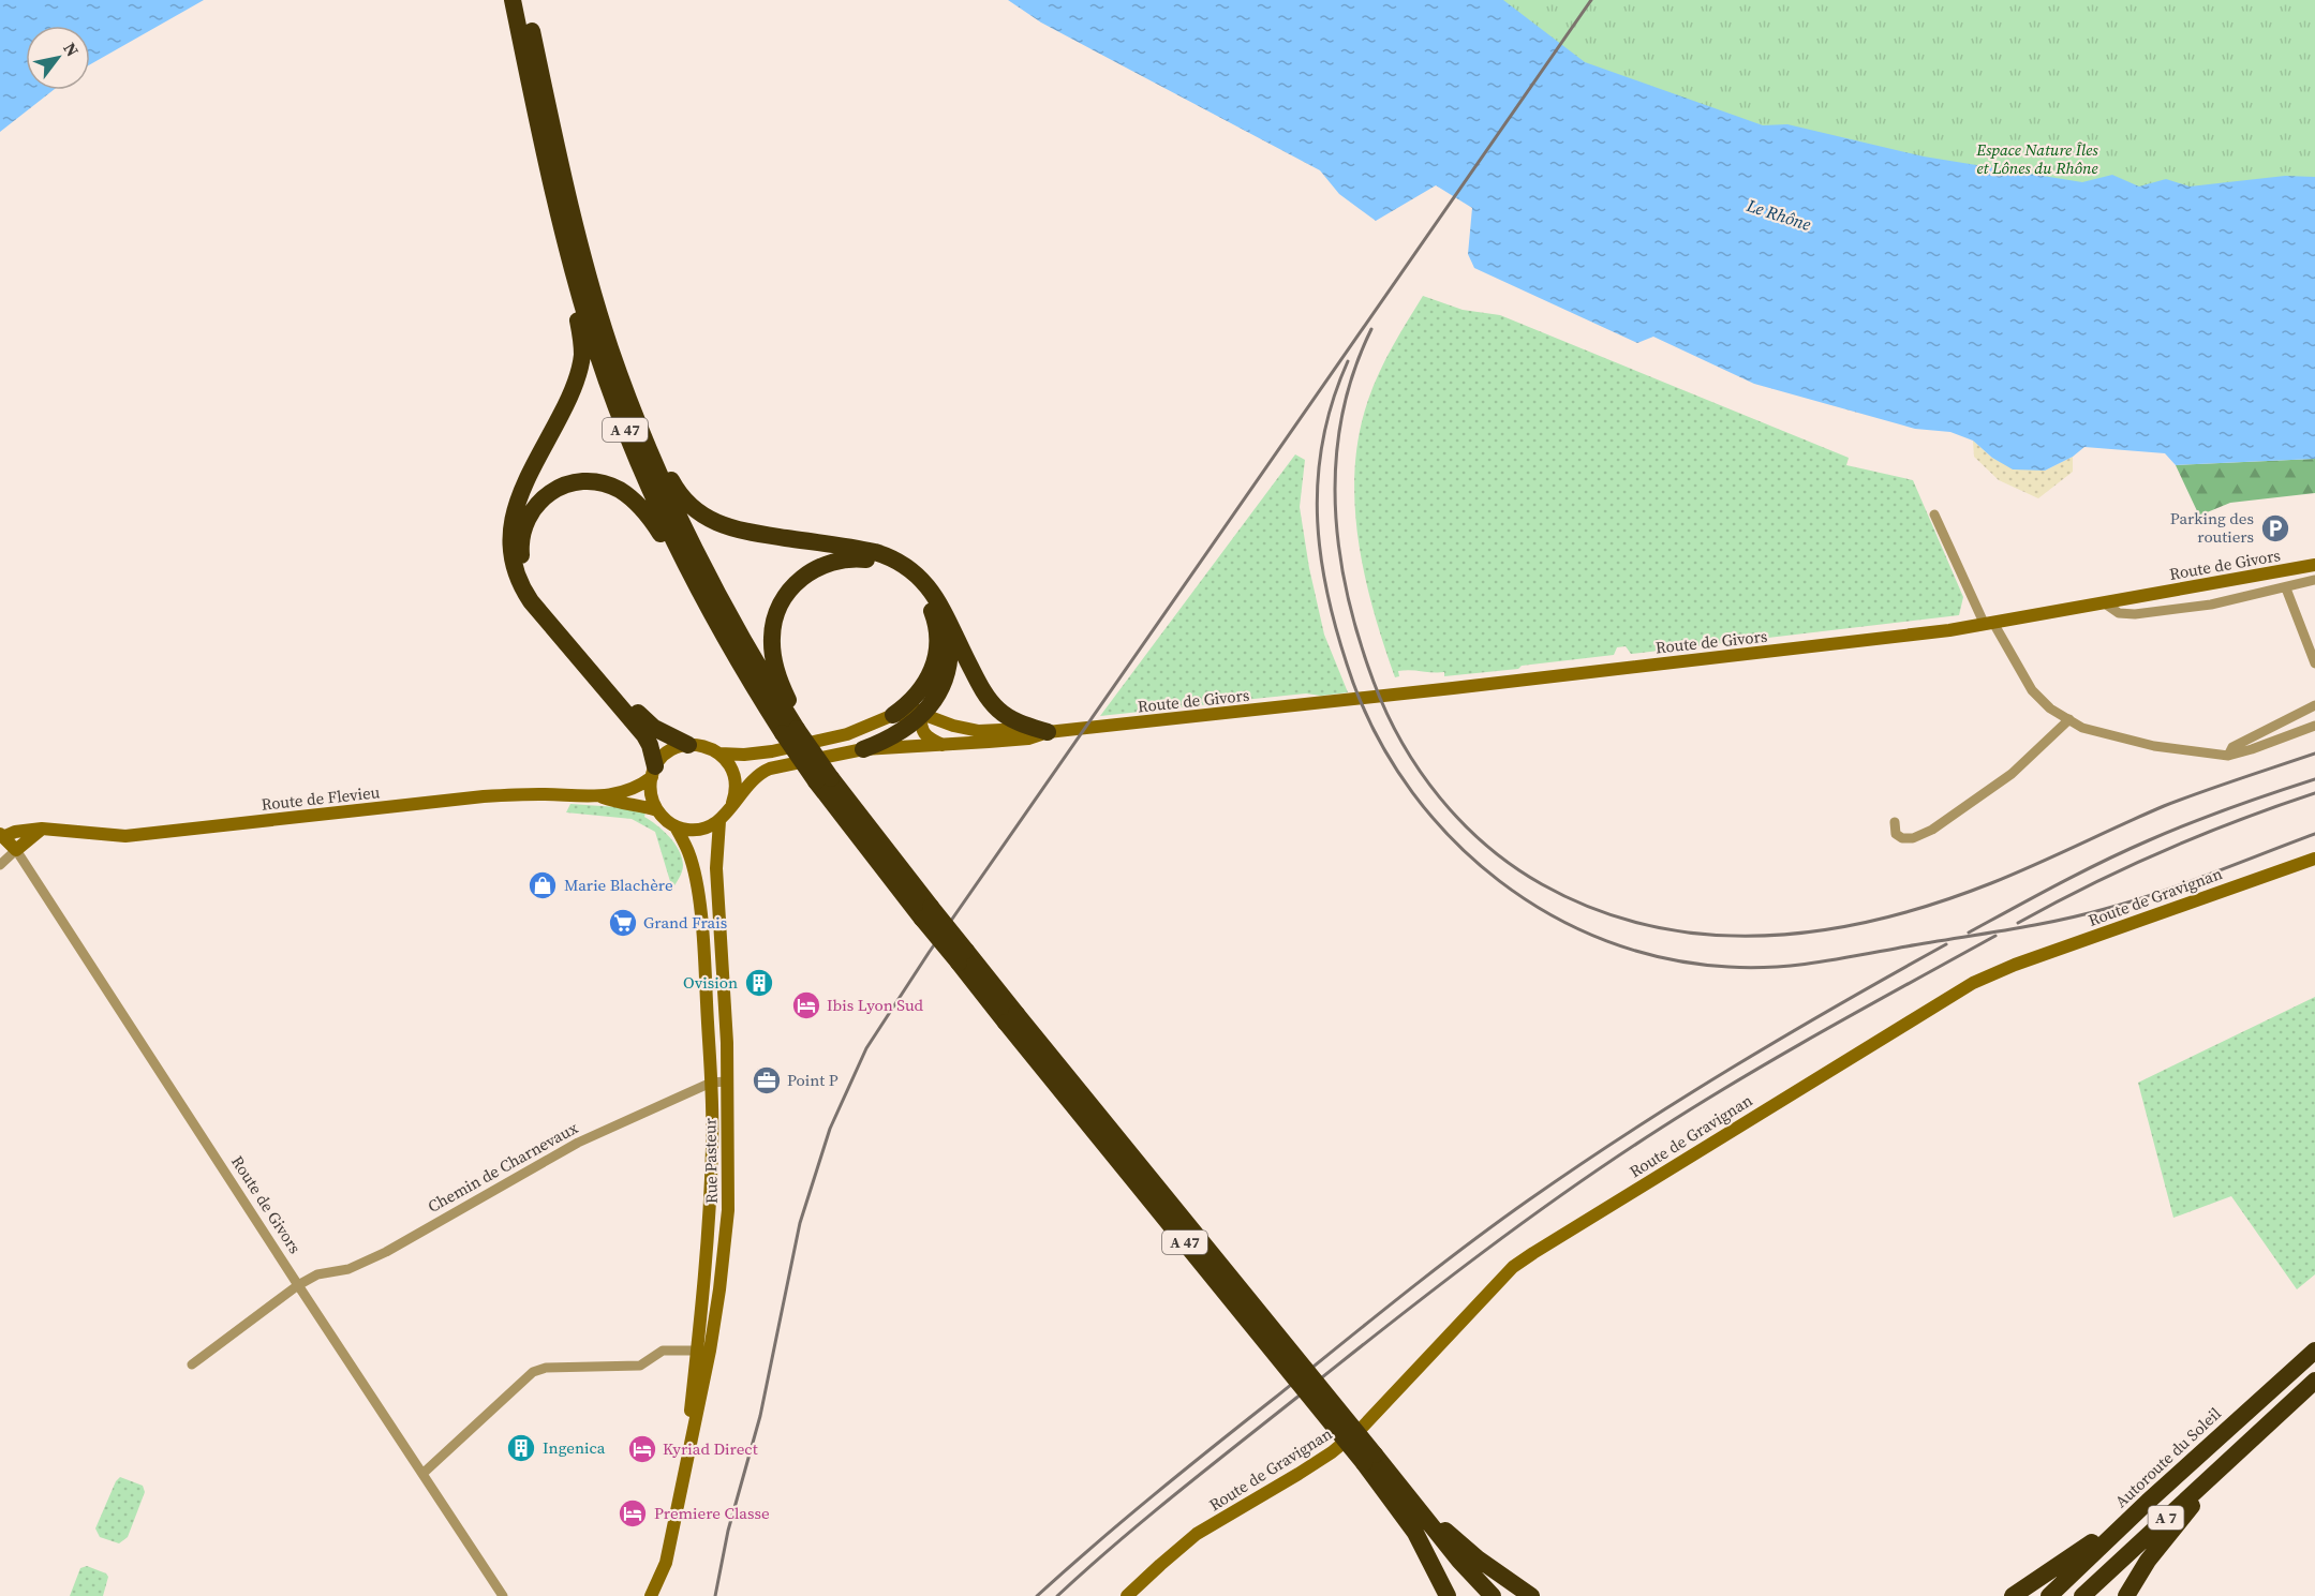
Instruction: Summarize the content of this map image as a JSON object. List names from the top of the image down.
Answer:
{
  "streets": {
    "highway": ["A 47", "Autoroute du Soleil", "A 7"],
    "main road": [
      "Route de Givors",
      "Route de Flevieu",
      "Route de Gravignan",
      "Rue Pasteur"
    ],
    "street": ["Chemin de Charnevaux"]
  },
  "crossings": [
    ["Route de Givors", "Route de Flevieu"],
    ["Route de Givors", "Chemin de Charnevaux"],
    ["Route de Flevieu", "Rue Pasteur"],
    ["Rue Pasteur", "Chemin de Charnevaux"]
  ],
  "water": ["Le Rhône"],
  "parks": ["Espace Nature Îles et Lônes du Rhône"],
  "places": {
    "parking": ["Parking des routiers"],
    "shop": ["Marie Blachère"],
    "supermarket": ["Grand Frais"],
    "building": ["Ovision", "Ingenica"],
    "hotel": ["Ibis Lyon Sud", "Kyriad Direct", "Premiere Classe"],
    "office": ["Point P"]
  },
  "north": "top right"
}
